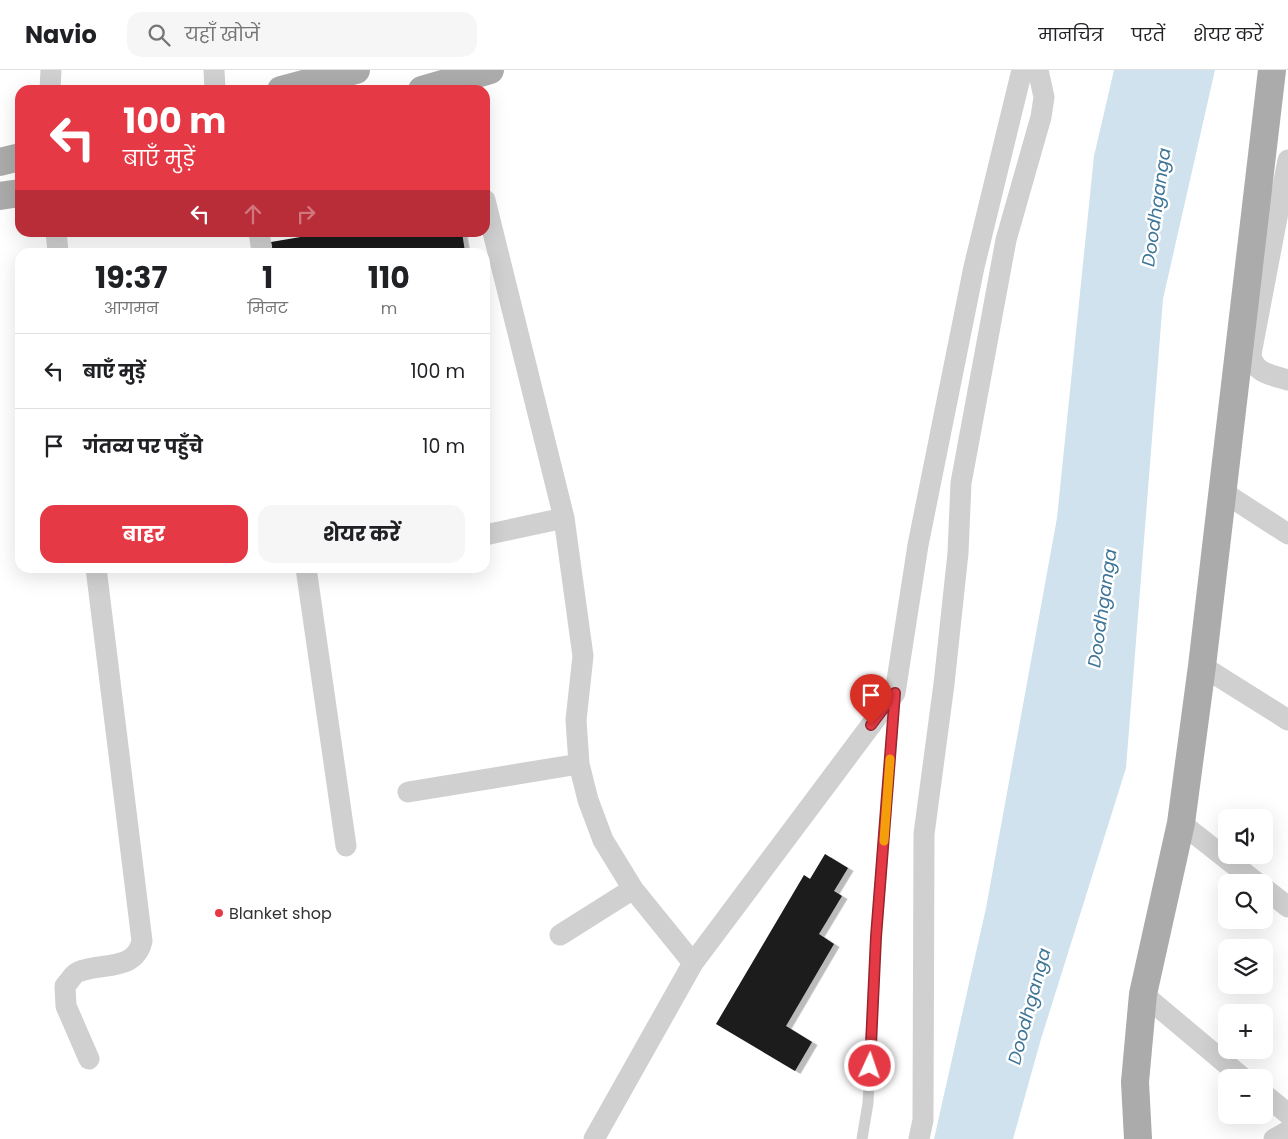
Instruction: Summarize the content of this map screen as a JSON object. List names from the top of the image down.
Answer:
{
  "water": ["Doodhganga"],
  "places": ["Blanket shop"],
  "page": {
    "header": "Navio",
    "search": "यहाँ खोजें",
    "nav": ["मानचित्र", "परतें", "शेयर करें"],
    "turn": ["100 m", "बाएँ मुड़ें"],
    "eta": [
      "19:37",
      "आगमन",
      "1",
      "मिनट",
      "110",
      "m"
    ],
    "list": [
      {
        "name": "बाएँ मुड़ें",
        "value": "100 m"
      },
      {
        "name": "गंतव्य पर पहुँचे",
        "value": "10 m"
      }
    ],
    "buttons": ["बाहर", "शेयर करें"],
    "map_buttons": ["+", "−"]
  }
}
